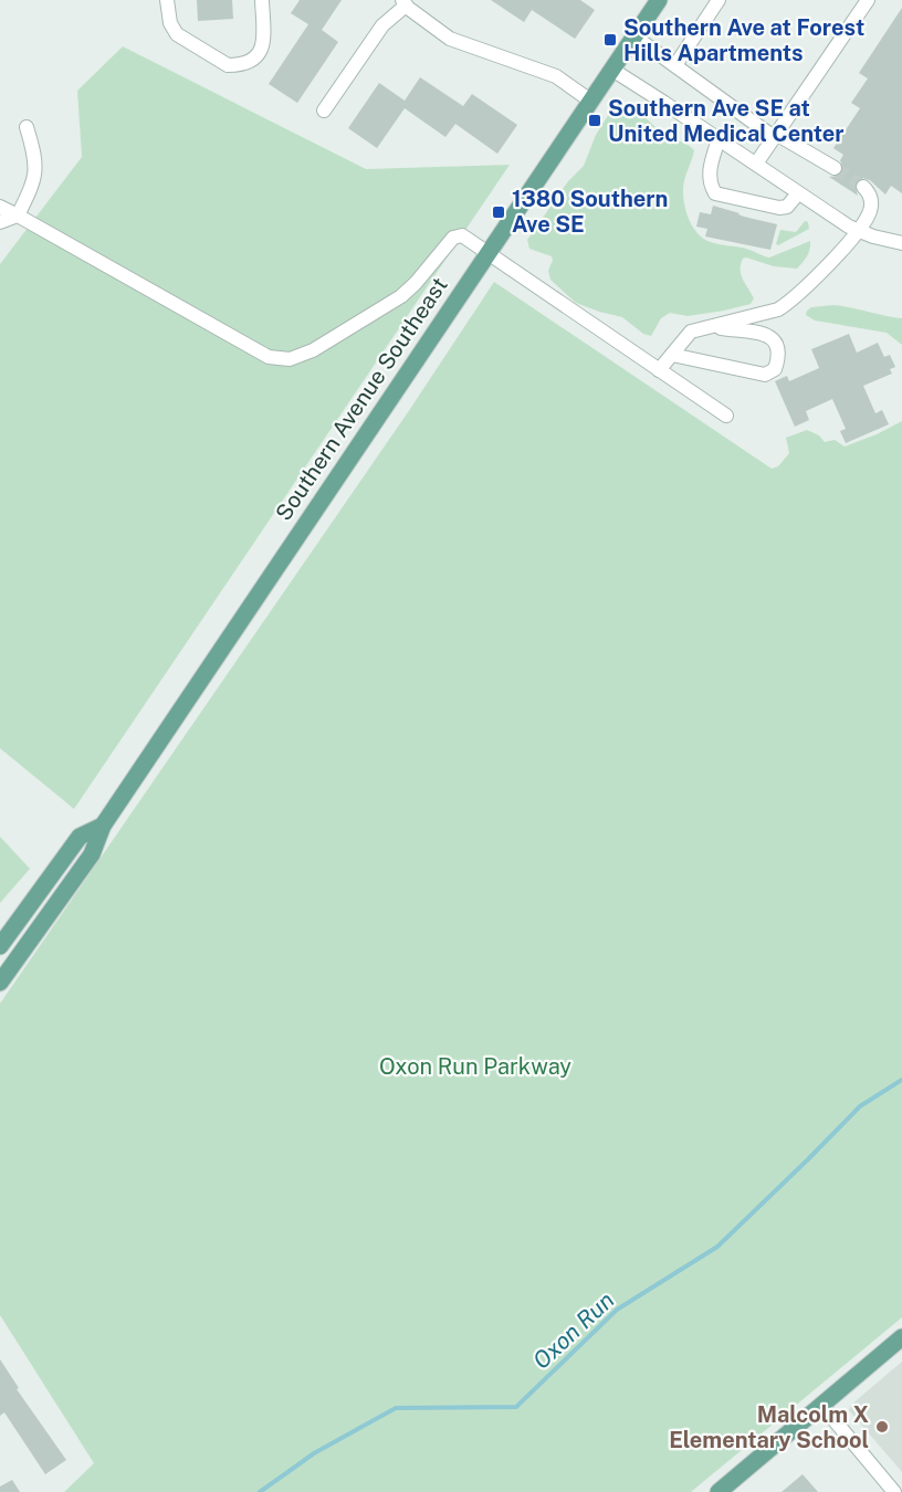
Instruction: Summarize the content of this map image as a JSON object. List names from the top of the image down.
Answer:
{
  "streets": {
    "main road": ["Southern Avenue Southeast"]
  },
  "water": ["Oxon Run"],
  "parks": ["Oxon Run Parkway"],
  "places": {
    "transit": ["Southern Ave at Forest Hills Apartments", "Southern Ave SE at United Medical Center", "1380 Southern Ave SE"],
    "other": ["Malcolm X Elementary School"]
  }
}
